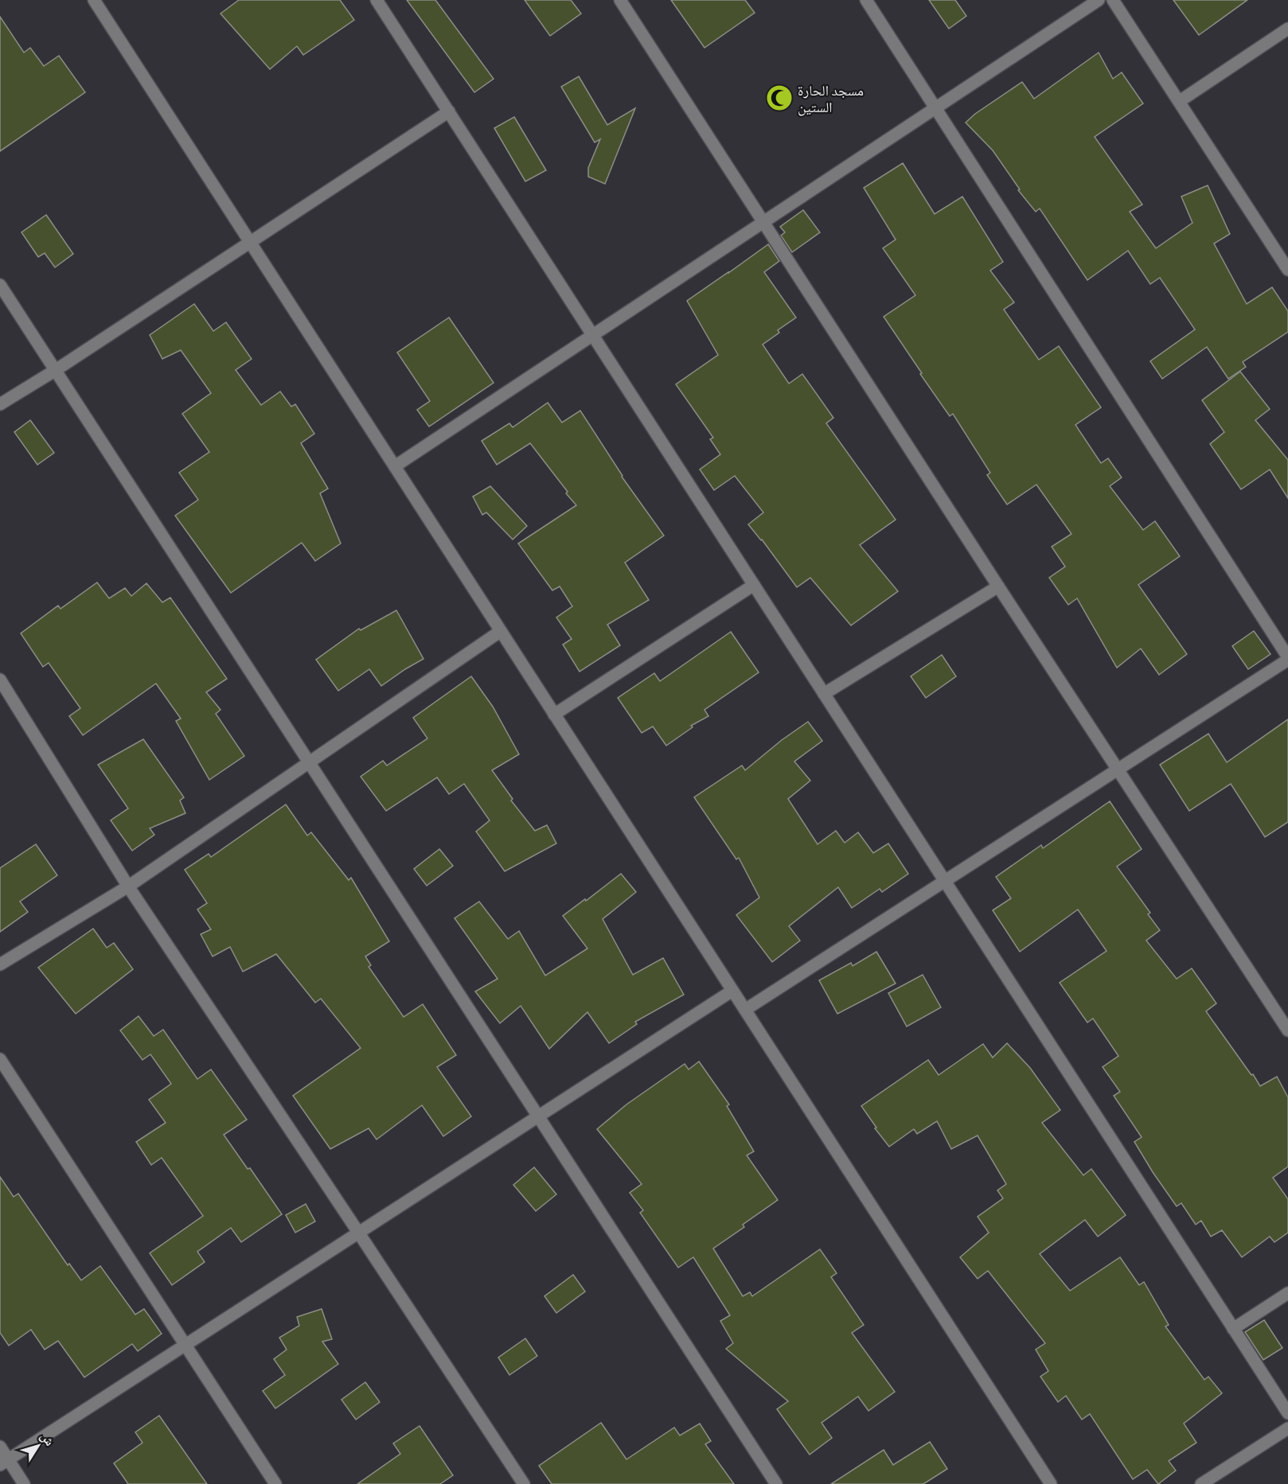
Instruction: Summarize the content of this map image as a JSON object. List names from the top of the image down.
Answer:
{
  "places": {
    "mosque": ["مسجد الحارة الستين"]
  },
  "north": "top right"
}
